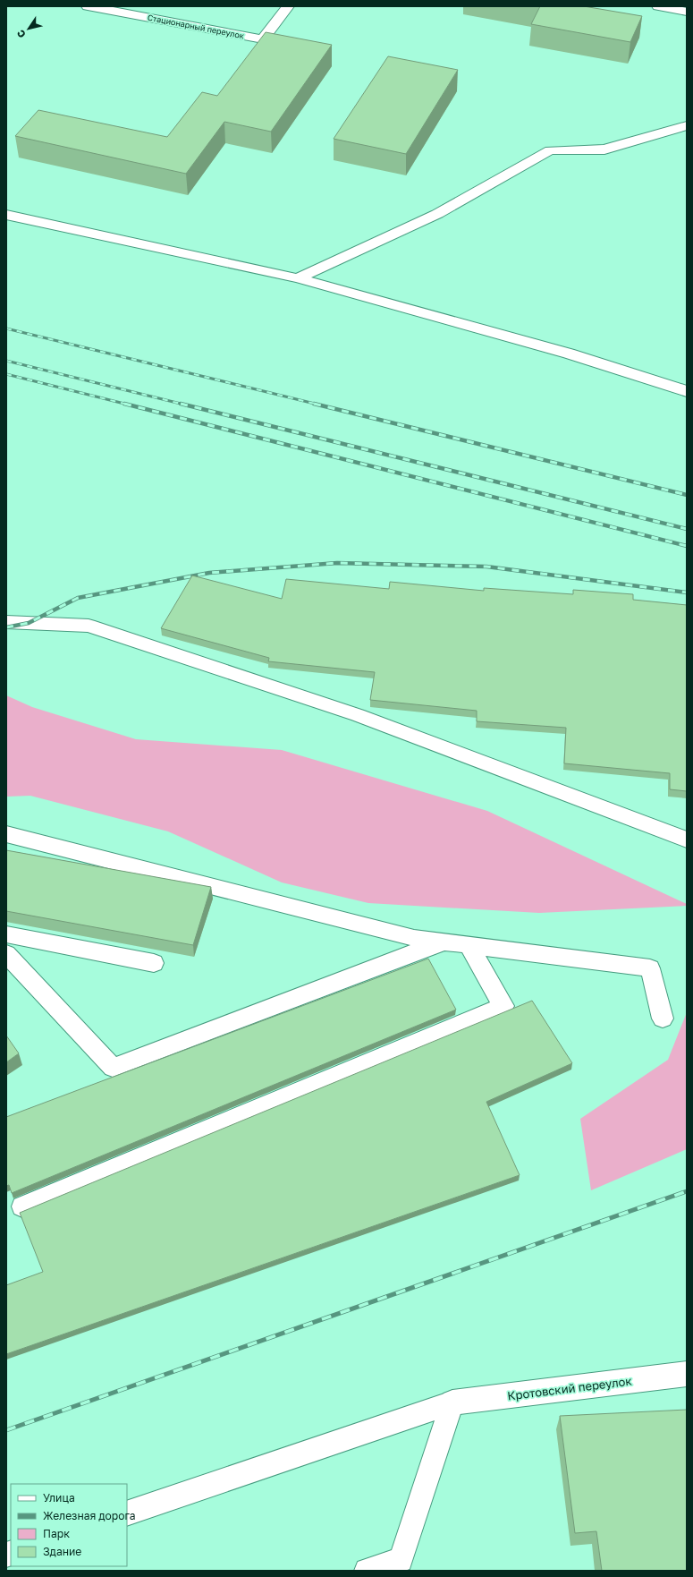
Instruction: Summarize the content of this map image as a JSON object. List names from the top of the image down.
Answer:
{
  "streets": {
    "street": ["Стационарный переулок", "Кротовский переулок"]
  },
  "legend": [
    "Улица",
    "Железная дорога",
    "Парк",
    "Здание"
  ],
  "north": "bottom left"
}
